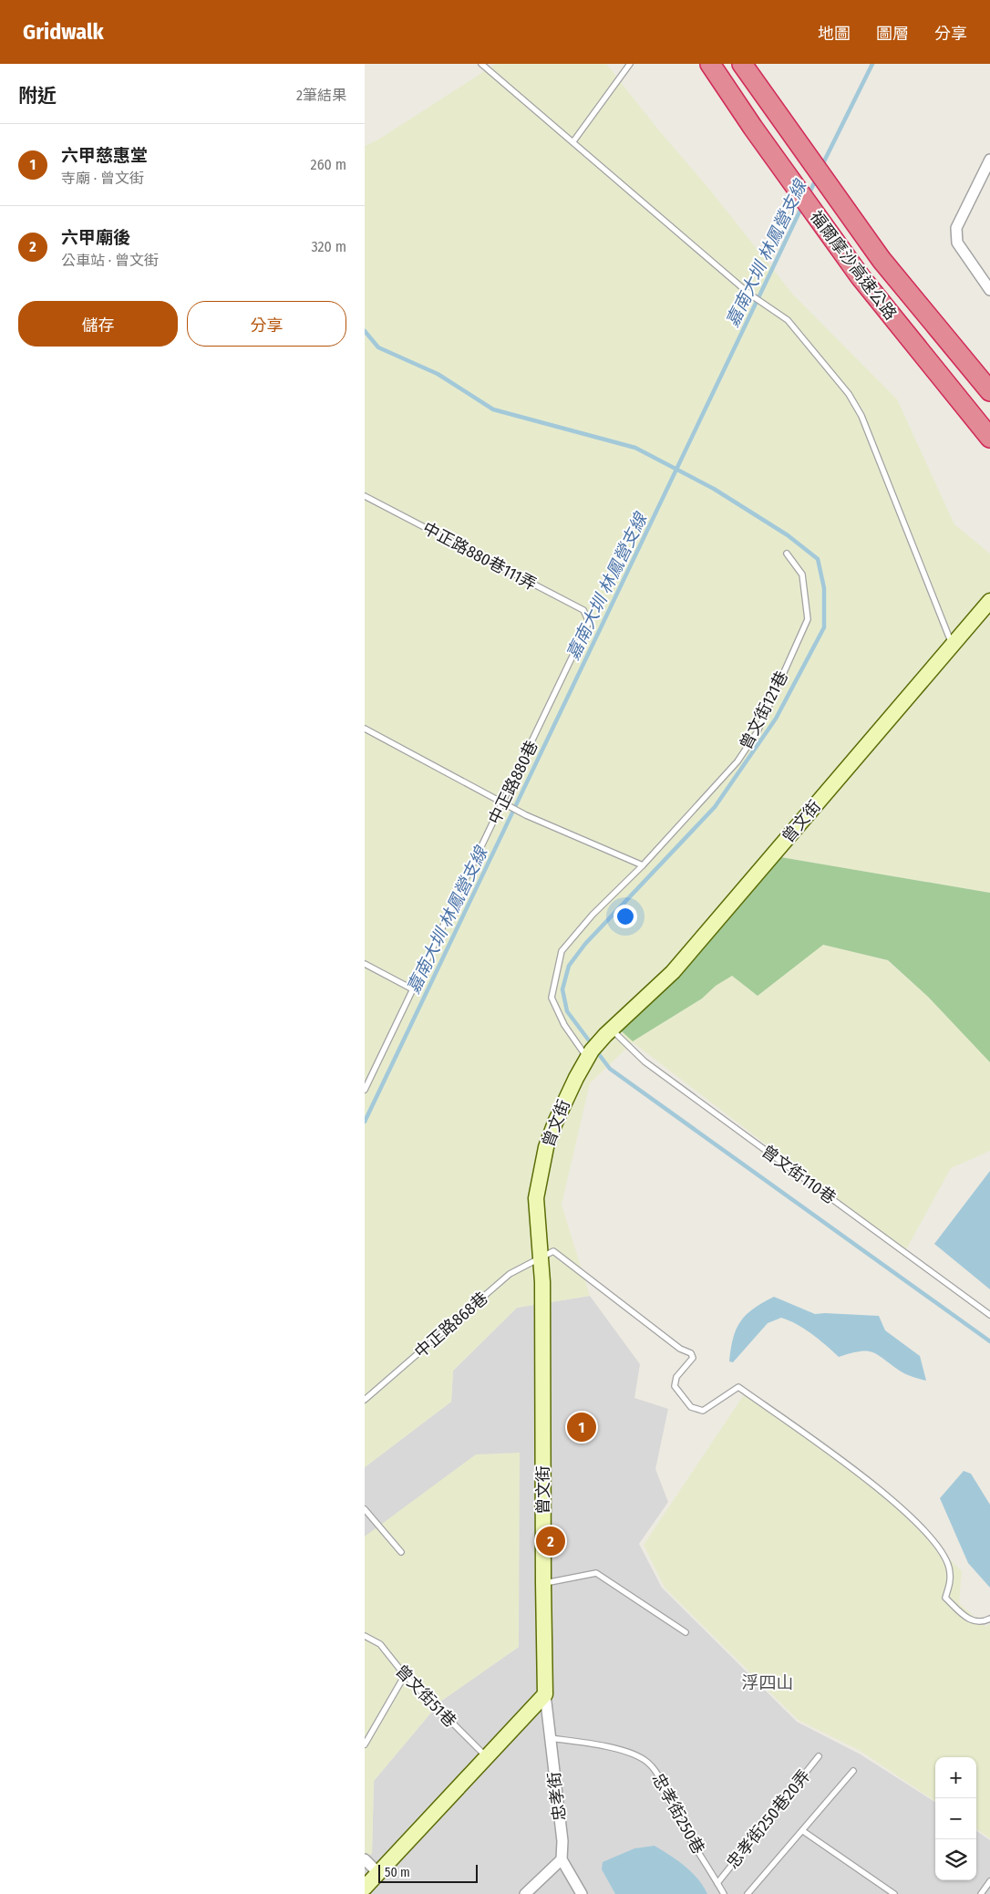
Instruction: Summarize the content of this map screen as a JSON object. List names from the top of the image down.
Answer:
{
  "streets": {
    "highway": ["福爾摩沙高速公路"],
    "main road": ["曾文街"],
    "street": ["忠孝街"],
    "lane": [
      "中正路880巷111弄",
      "曾文街121巷",
      "中正路880巷",
      "曾文街110巷",
      "中正路868巷",
      "曾文街51巷",
      "忠孝街250巷",
      "忠孝街250巷20弄"
    ]
  },
  "crossings": [
    ["中正路880巷111弄", "中正路880巷"],
    ["曾文街121巷", "曾文街"],
    ["曾文街", "曾文街110巷"],
    ["曾文街", "中正路868巷"],
    ["曾文街", "忠孝街"],
    ["忠孝街", "忠孝街250巷"],
    ["忠孝街250巷", "忠孝街250巷20弄"]
  ],
  "districts": ["浮四山"],
  "water": ["嘉南大圳 林鳳營支線"],
  "scale_bar": "50 m",
  "page": {
    "header": "Gridwalk",
    "nav": ["地圖", "圖層", "分享"],
    "heading": ["附近", "2筆結果"],
    "list": [
      {
        "mark": "1",
        "name": "六甲慈惠堂",
        "note": "寺廟 · 曾文街",
        "value": "260 m"
      },
      {
        "mark": "2",
        "name": "六甲廟後",
        "note": "公車站 · 曾文街",
        "value": "320 m"
      }
    ],
    "buttons": ["儲存", "分享"],
    "pins": ["1", "2"],
    "map_buttons": ["+", "−"],
    "scale": "50 m"
  }
}
